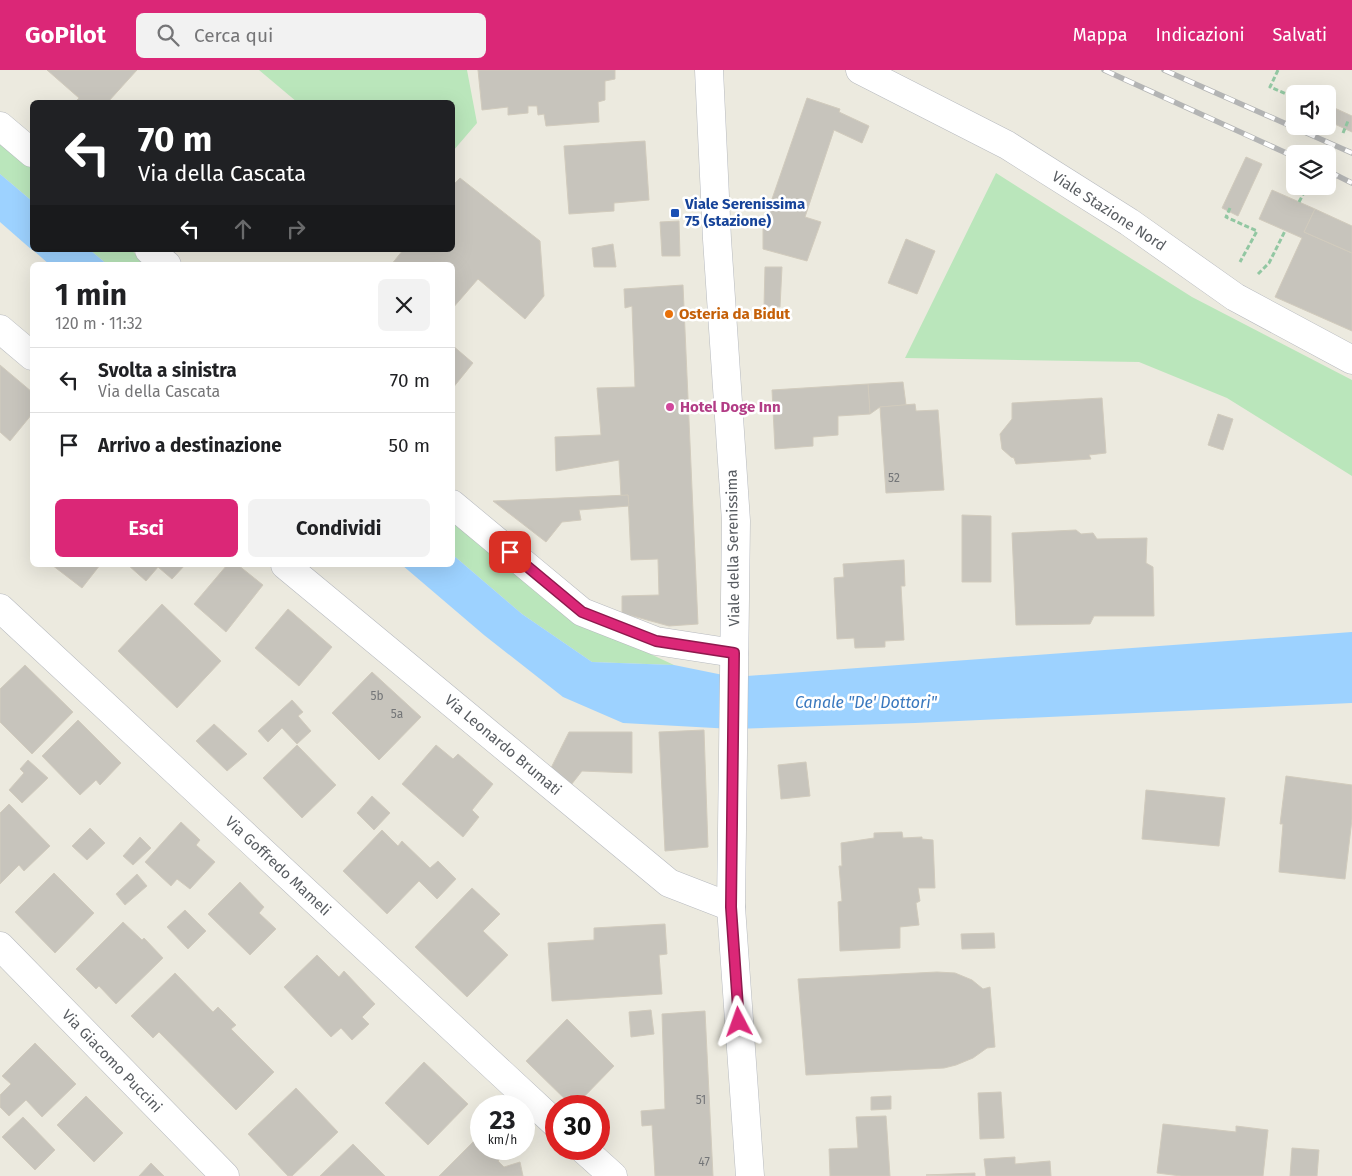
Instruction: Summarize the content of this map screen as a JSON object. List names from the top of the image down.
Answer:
{
  "streets": {
    "street": [
      "Viale Stazione Nord",
      "Viale della Serenissima",
      "Via Leonardo Brumati",
      "Via Goffredo Mameli",
      "Via Giacomo Puccini"
    ]
  },
  "crossings": [
    ["Viale della Serenissima", "Via Leonardo Brumati"]
  ],
  "water": ["Canale \"De' Dottori\""],
  "places": {
    "transit": ["Viale Serenissima 75 (stazione)"],
    "other": ["Osteria da Bidut", "Hotel Doge Inn"]
  },
  "house_numbers": [
    "52",
    "5b",
    "5a",
    "51",
    "47"
  ],
  "page": {
    "header": "GoPilot",
    "search": "Cerca qui",
    "nav": ["Mappa", "Indicazioni", "Salvati"],
    "turn": ["70 m", "Via della Cascata"],
    "heading": ["1 min", "120 m · 11:32"],
    "list": [
      {
        "name": "Svolta a sinistra",
        "note": "Via della Cascata",
        "value": "70 m"
      },
      {
        "name": "Arrivo a destinazione",
        "value": "50 m"
      }
    ],
    "buttons": ["Esci", "Condividi"],
    "speed": "23 km/h",
    "limit": "30"
  }
}
